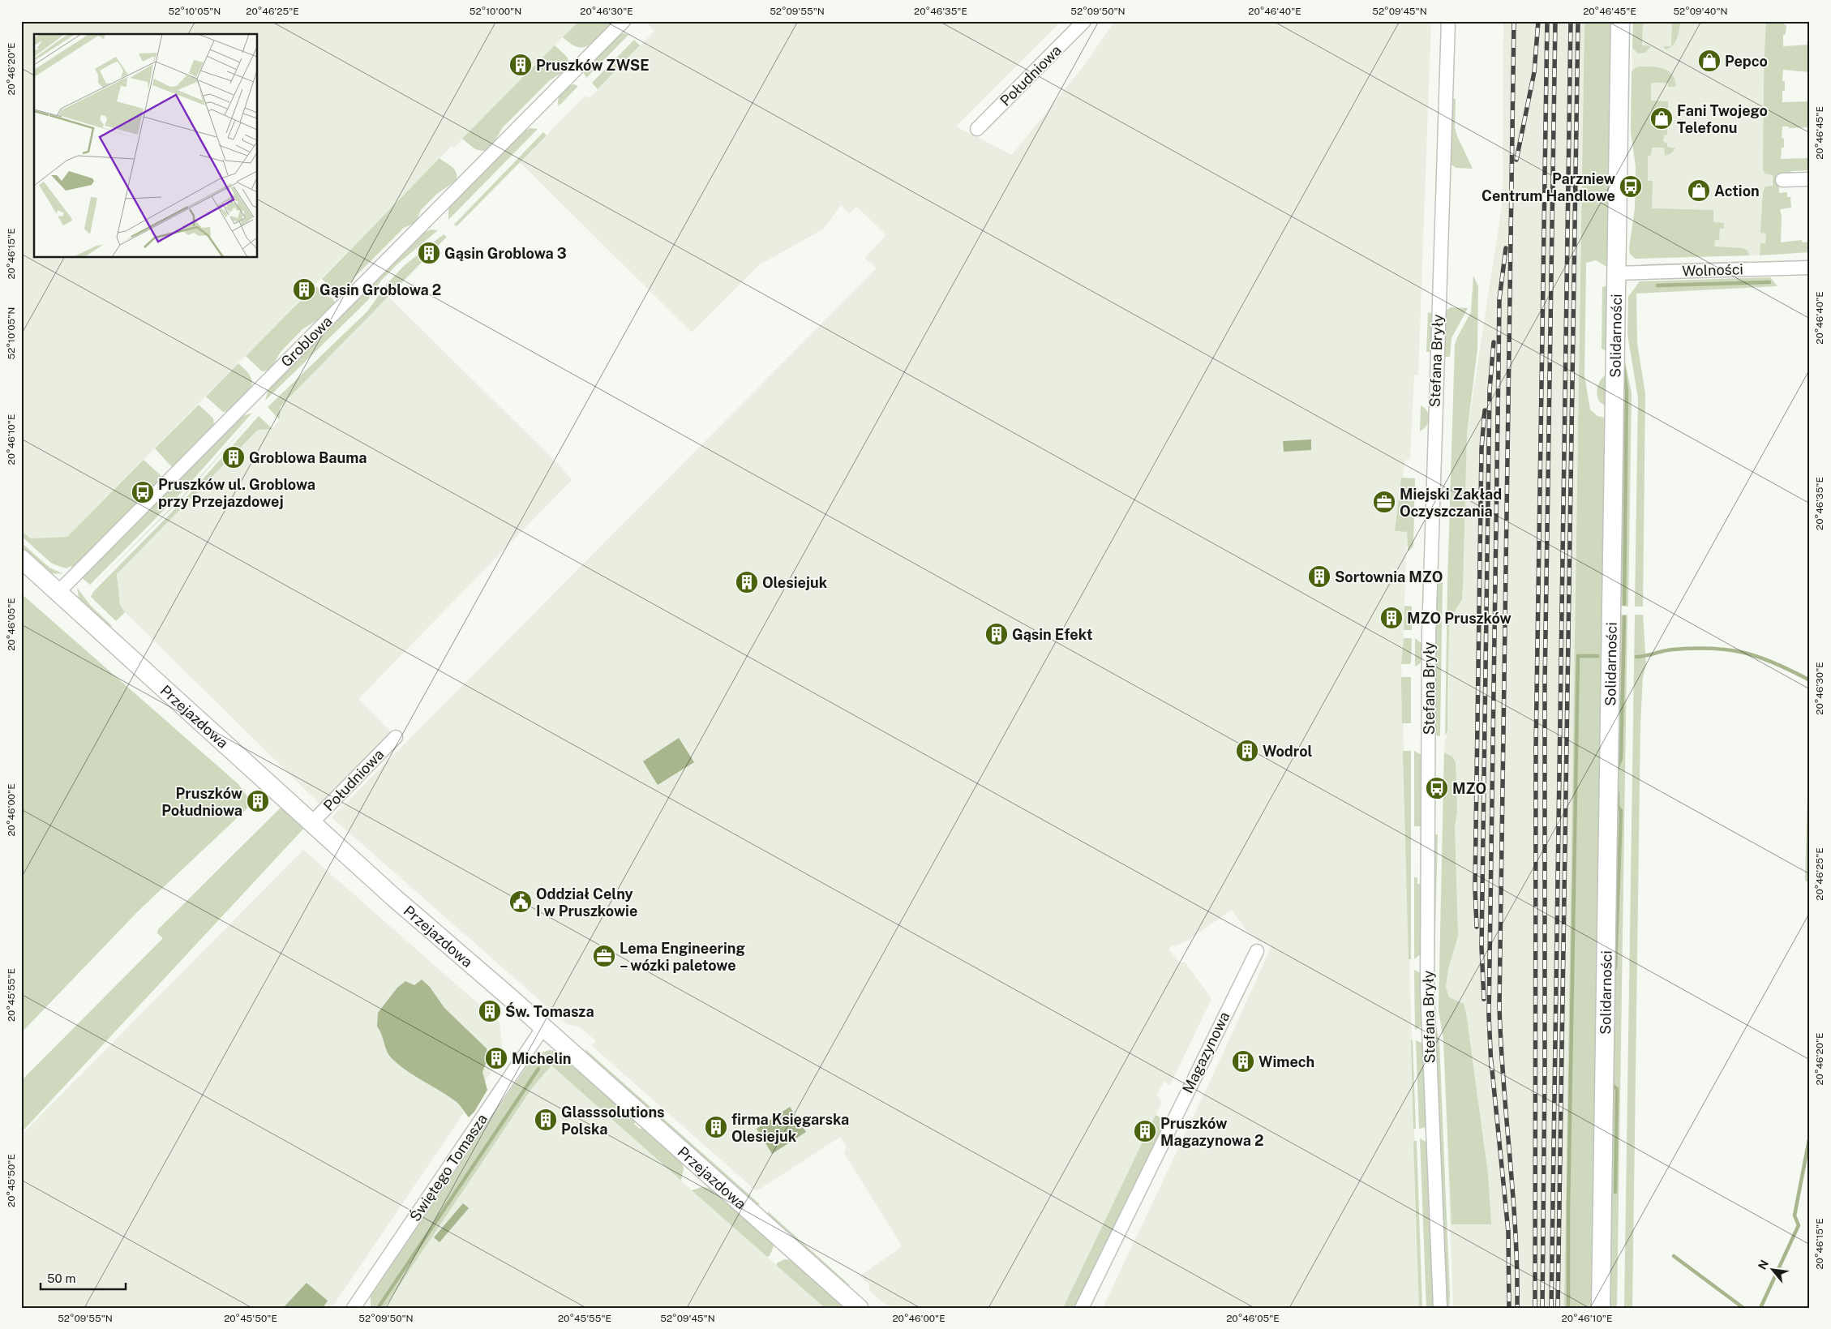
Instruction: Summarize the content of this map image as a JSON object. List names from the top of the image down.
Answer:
{
  "streets": {
    "street": [
      "Południowa",
      "Wolności",
      "Solidarności",
      "Groblowa",
      "Stefana Bryły",
      "Przejazdowa",
      "Magazynowa",
      "Świętego Tomasza"
    ]
  },
  "crossings": [
    ["Południowa", "Przejazdowa"],
    ["Wolności", "Solidarności"],
    ["Groblowa", "Przejazdowa"],
    ["Przejazdowa", "Świętego Tomasza"]
  ],
  "places": {
    "shop": ["Pepco", "Fani Twojego Telefonu", "Action"],
    "building": [
      "Pruszków ZWSE",
      "Gąsin Groblowa 3",
      "Gąsin Groblowa 2",
      "Groblowa Bauma",
      "Sortownia MZO",
      "Olesiejuk",
      "MZO Pruszków",
      "Gąsin Efekt",
      "Wodrol",
      "Pruszków Południowa",
      "Św. Tomasza",
      "Michelin",
      "Wimech",
      "Glasssolutions Polska",
      "firma Księgarska Olesiejuk",
      "Pruszków Magazynowa 2"
    ],
    "bus stop": ["Parzniew Centrum Handlowe", "Pruszków ul. Groblowa przy Przejazdowej", "MZO"],
    "office": ["Miejski Zakład Oczyszczania", "Lema Engineering – wózki paletowe"],
    "public building": ["Oddział Celny I w Pruszkowie"]
  },
  "scale_bar": "50 m",
  "north": "top left",
  "coordinates": [
    "52°10'05\"N",
    "20°46'25\"E",
    "52°10'00\"N",
    "20°46'30\"E",
    "52°09'55\"N",
    "20°46'35\"E",
    "52°09'50\"N",
    "20°46'40\"E",
    "52°09'45\"N",
    "20°46'45\"E",
    "52°09'40\"N",
    "20°46'20\"E",
    "20°46'15\"E",
    "20°46'10\"E",
    "20°46'05\"E",
    "20°46'00\"E",
    "20°45'55\"E",
    "20°45'50\"E"
  ]
}
